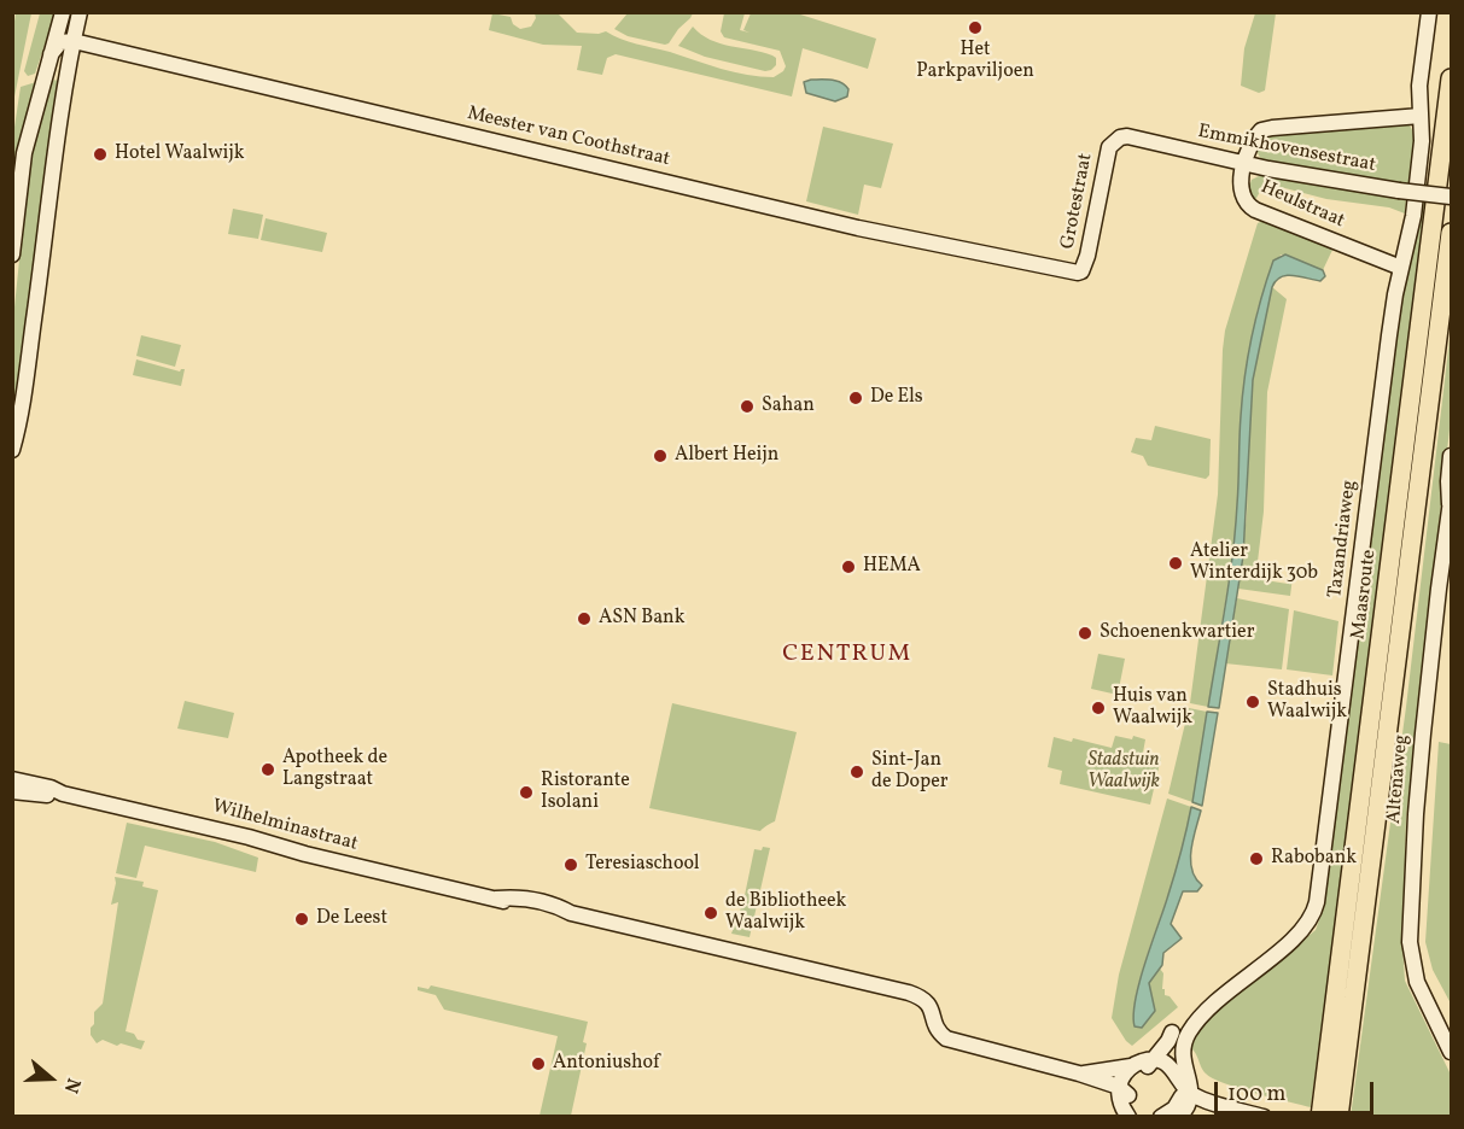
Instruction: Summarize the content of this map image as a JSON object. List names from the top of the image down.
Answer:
{
  "streets": {
    "highway": ["Maasroute"],
    "main road": [
      "Meester van Coothstraat",
      "Emmikhovensestraat",
      "Grotestraat",
      "Heulstraat",
      "Taxandriaweg",
      "Altenaweg",
      "Wilhelminastraat"
    ]
  },
  "crossings": [
    ["Meester van Coothstraat", "Grotestraat"],
    ["Emmikhovensestraat", "Grotestraat"],
    ["Emmikhovensestraat", "Heulstraat"],
    ["Heulstraat", "Taxandriaweg"]
  ],
  "districts": ["CENTRUM"],
  "parks": ["Stadstuin Waalwijk"],
  "places": [
    "Het Parkpaviljoen",
    "Hotel Waalwijk",
    "De Els",
    "Sahan",
    "Albert Heijn",
    "Atelier Winterdijk 30b",
    "HEMA",
    "ASN Bank",
    "Schoenenkwartier",
    "Stadhuis Waalwijk",
    "Huis van Waalwijk",
    "Apotheek de Langstraat",
    "Sint-Jan de Doper",
    "Ristorante Isolani",
    "Rabobank",
    "Teresiaschool",
    "de Bibliotheek Waalwijk",
    "De Leest",
    "Antoniushof"
  ],
  "scale_bar": "100 m",
  "north": "right"
}
